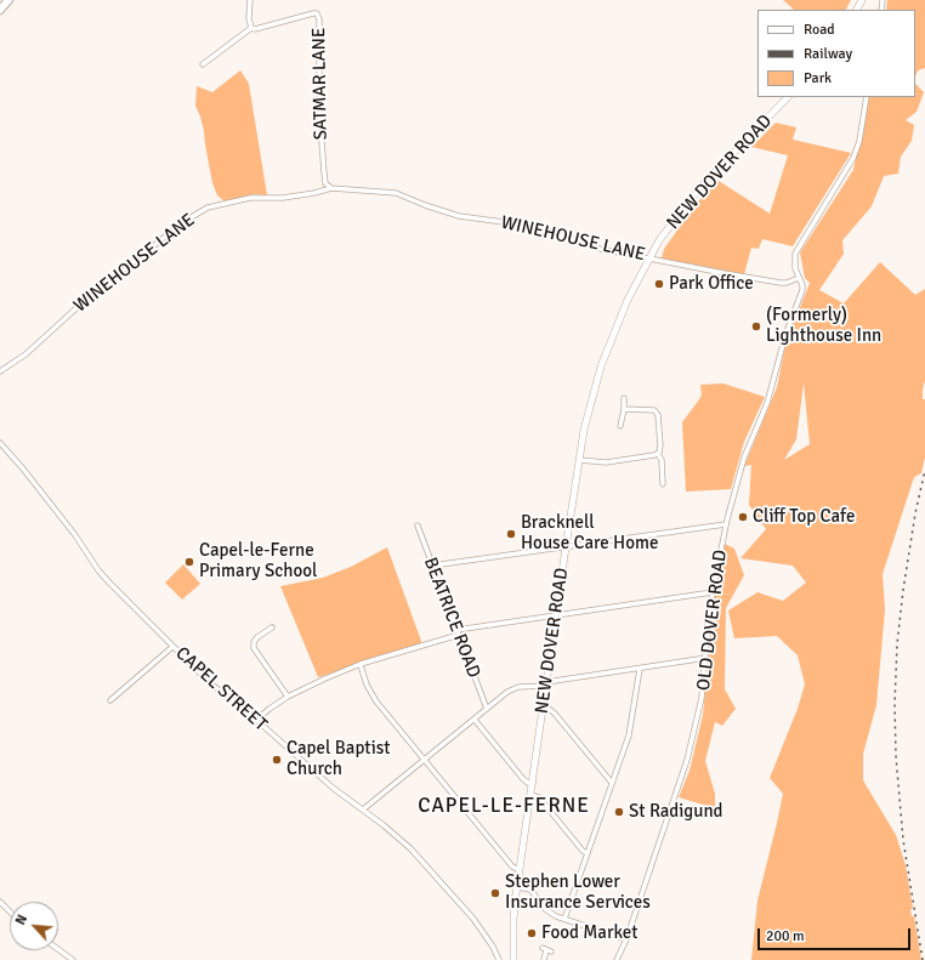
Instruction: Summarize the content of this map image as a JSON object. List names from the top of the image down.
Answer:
{
  "streets": {
    "main road": ["NEW DOVER ROAD"],
    "street": [
      "SATMAR LANE",
      "WINEHOUSE LANE",
      "BEATRICE ROAD",
      "OLD DOVER ROAD",
      "CAPEL STREET"
    ]
  },
  "crossings": [
    ["SATMAR LANE", "WINEHOUSE LANE"],
    ["NEW DOVER ROAD", "WINEHOUSE LANE"],
    ["WINEHOUSE LANE", "OLD DOVER ROAD"]
  ],
  "districts": ["CAPEL-LE-FERNE"],
  "places": [
    "Park Office",
    "(Formerly) Lighthouse Inn",
    "Cliff Top Cafe",
    "Bracknell House Care Home",
    "Capel-le-Ferne Primary School",
    "Capel Baptist Church",
    "St Radigund",
    "Stephen Lower Insurance Services",
    "Food Market"
  ],
  "legend": ["Road", "Railway", "Park"],
  "scale_bar": "200 m",
  "north": "top left"
}
